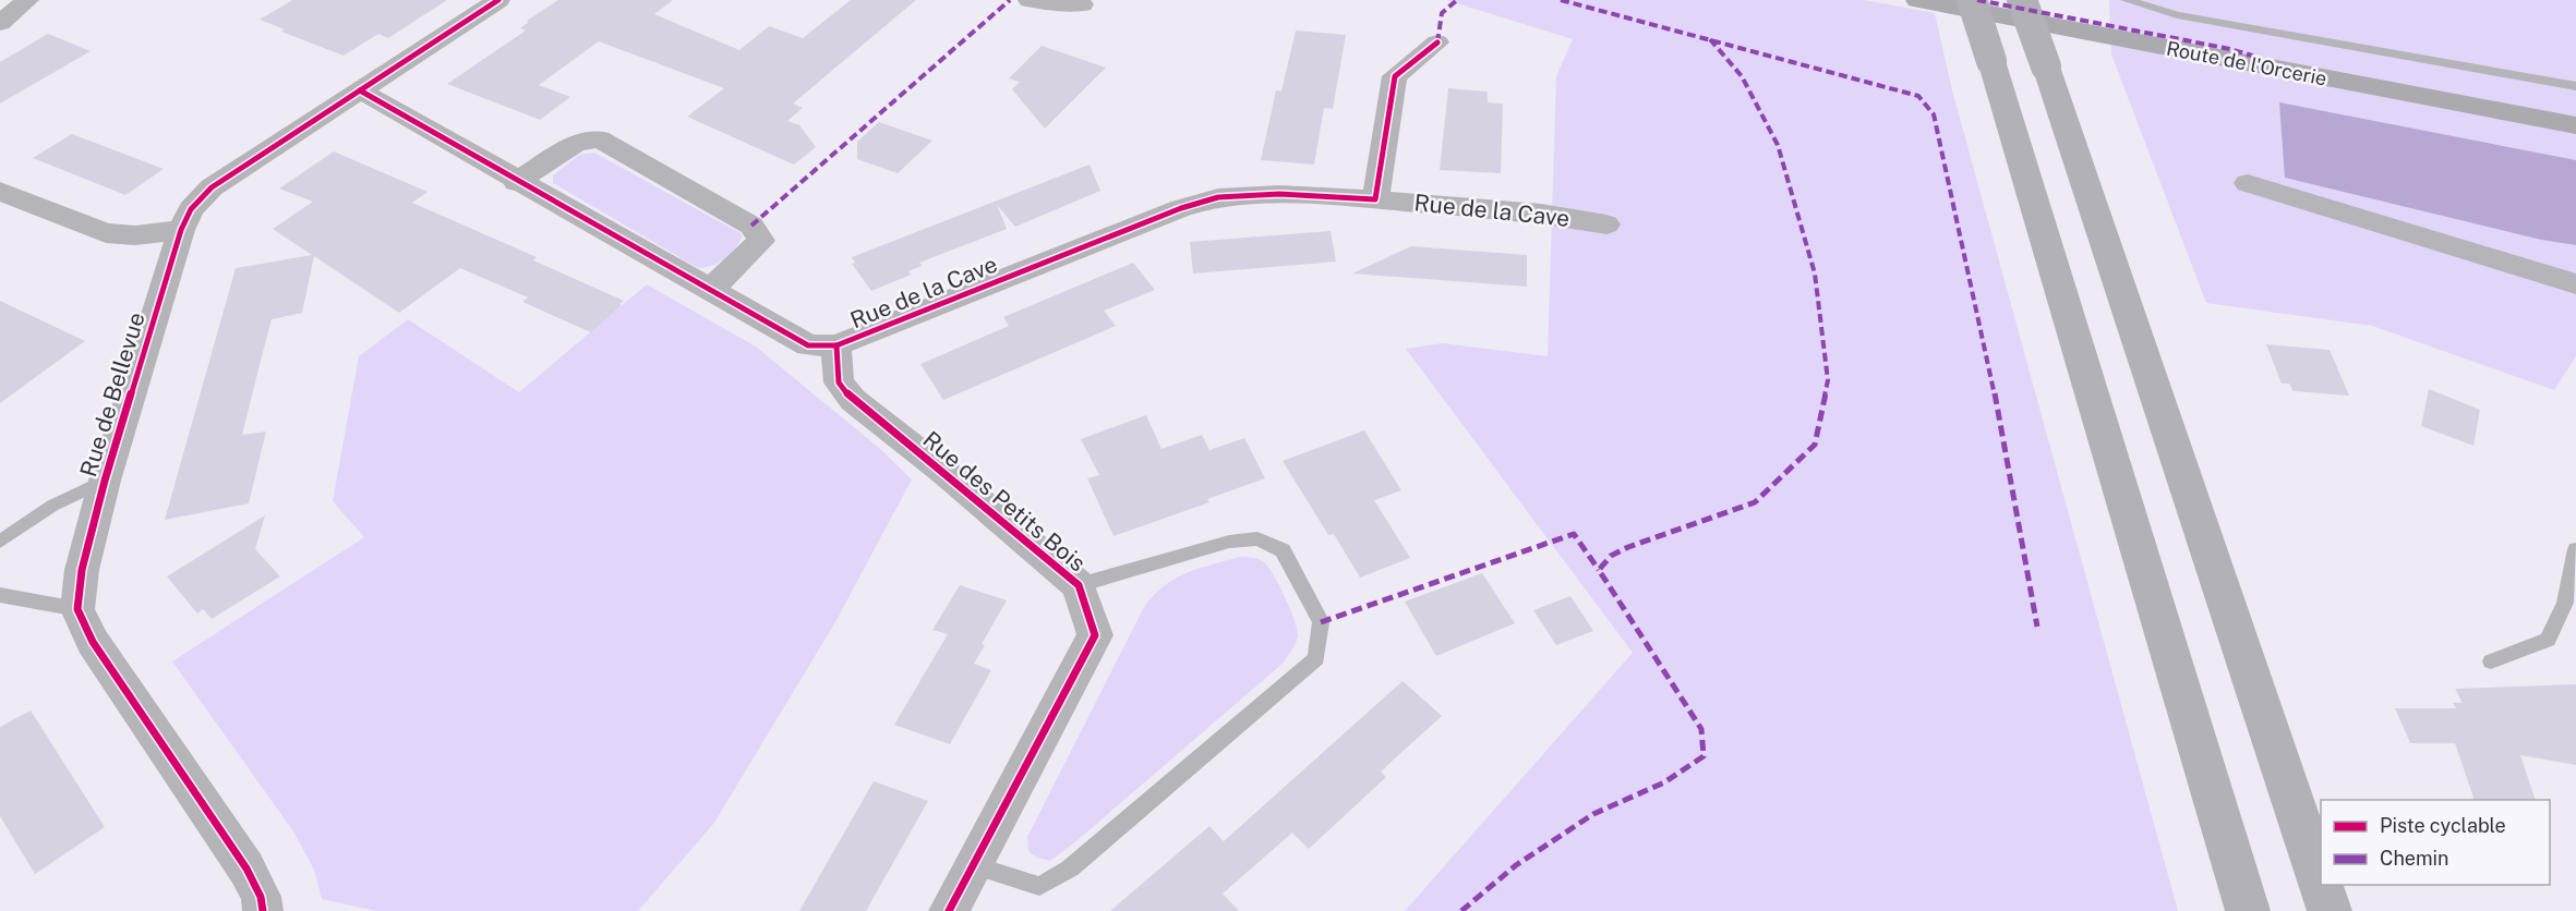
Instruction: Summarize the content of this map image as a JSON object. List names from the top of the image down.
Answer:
{
  "streets": {
    "street": [
      "Route de l'Orcerie",
      "Rue de la Cave",
      "Rue de Bellevue",
      "Rue des Petits Bois"
    ]
  },
  "crossings": [
    ["Rue de la Cave", "Rue de Bellevue"],
    ["Rue de la Cave", "Rue des Petits Bois"]
  ],
  "legend": ["Piste cyclable", "Chemin"]
}
